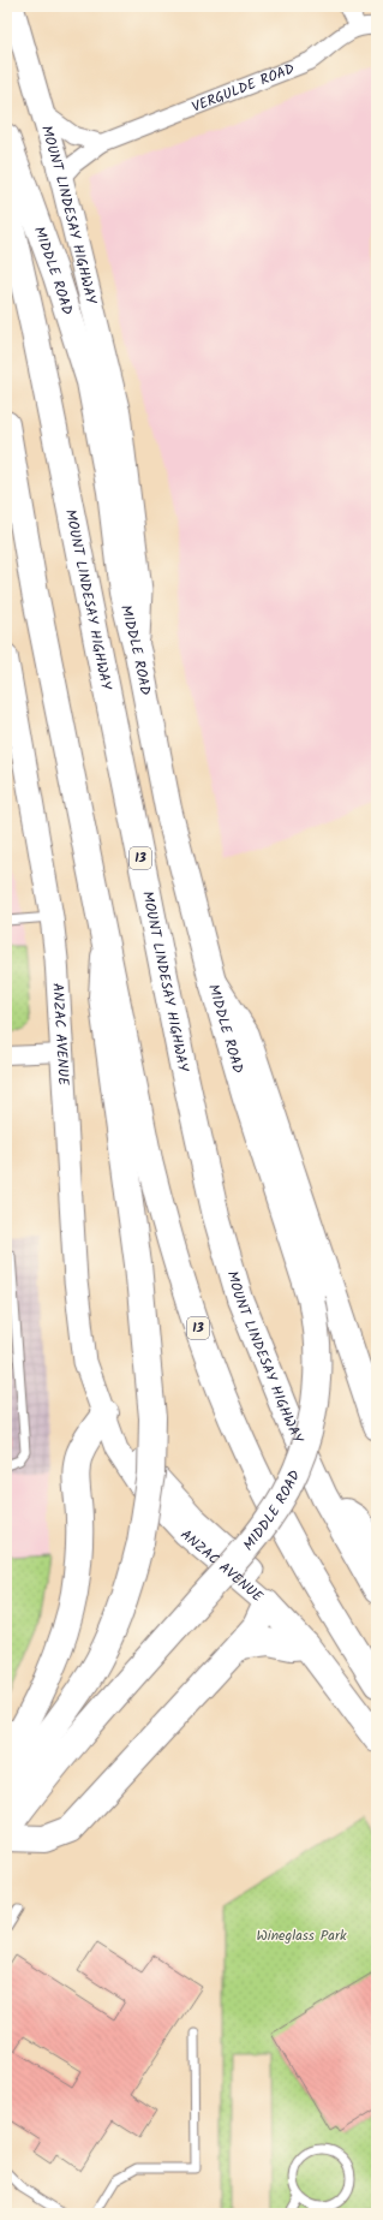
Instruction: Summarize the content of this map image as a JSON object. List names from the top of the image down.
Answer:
{
  "streets": {
    "main road": [
      "MOUNT LINDESAY HIGHWAY",
      "MIDDLE ROAD",
      "13",
      "ANZAC AVENUE"
    ],
    "street": ["VERGULDE ROAD"]
  },
  "crossings": [
    ["VERGULDE ROAD", "MOUNT LINDESAY HIGHWAY"],
    ["MOUNT LINDESAY HIGHWAY", "MIDDLE ROAD"]
  ],
  "parks": ["Wineglass Park"]
}
